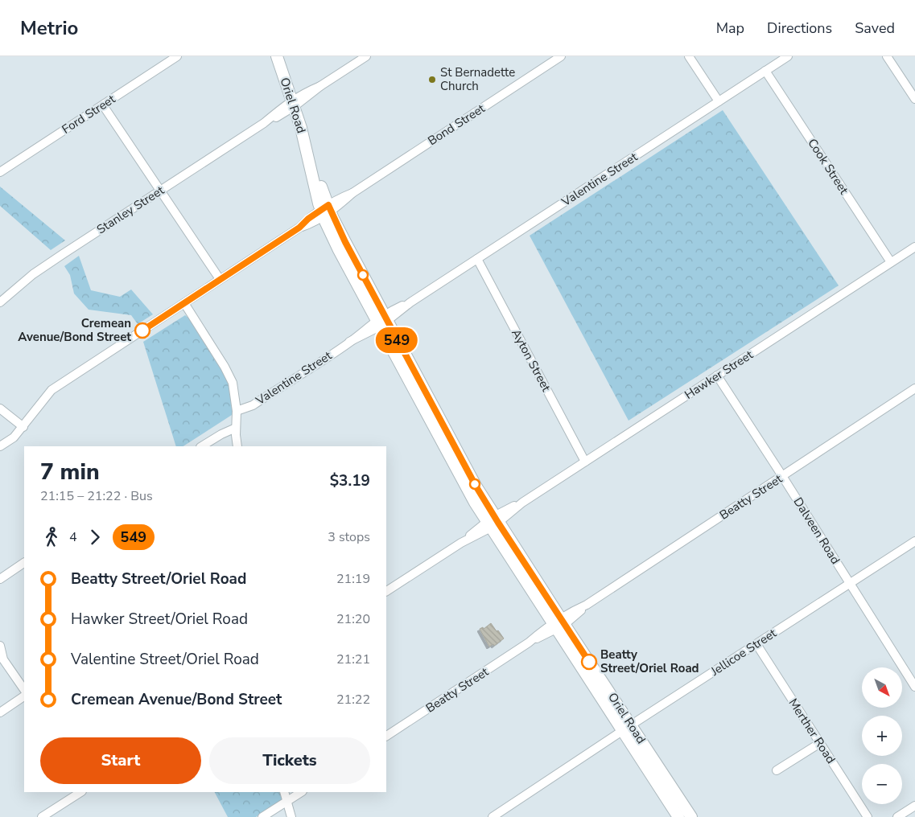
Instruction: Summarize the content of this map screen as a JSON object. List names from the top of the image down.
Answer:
{
  "streets": {
    "main road": ["Oriel Road"],
    "street": [
      "Ford Street",
      "Bond Street",
      "Cook Street",
      "Valentine Street",
      "Stanley Street",
      "Ayton Street",
      "Hawker Street",
      "Beatty Street",
      "Dalveen Road",
      "Jellicoe Street",
      "Merther Road"
    ]
  },
  "crossings": [
    ["Oriel Road", "Bond Street"],
    ["Oriel Road", "Valentine Street"],
    ["Oriel Road", "Stanley Street"],
    ["Oriel Road", "Hawker Street"],
    ["Oriel Road", "Beatty Street"],
    ["Oriel Road", "Jellicoe Street"],
    ["Cook Street", "Valentine Street"],
    ["Cook Street", "Hawker Street"],
    ["Valentine Street", "Ayton Street"],
    ["Ayton Street", "Hawker Street"],
    ["Hawker Street", "Dalveen Road"],
    ["Beatty Street", "Dalveen Road"],
    ["Dalveen Road", "Jellicoe Street"],
    ["Jellicoe Street", "Merther Road"]
  ],
  "places": ["St Bernadette Church", "Cremean Avenue/Bond Street", "Beatty Street/Oriel Road"],
  "lines": ["bus line 549"],
  "north": "bottom right",
  "page": {
    "header": "Metrio",
    "nav": ["Map", "Directions", "Saved"],
    "on_map": "549",
    "heading": ["7 min", "21:15 – 21:22 · Bus", "$3.19"],
    "legs": ["4", "549", "3 stops"],
    "list": [
      {
        "name": "Beatty Street/Oriel Road",
        "value": "21:19"
      },
      {
        "name": "Hawker Street/Oriel Road",
        "value": "21:20"
      },
      {
        "name": "Valentine Street/Oriel Road",
        "value": "21:21"
      },
      {
        "name": "Cremean Avenue/Bond Street",
        "value": "21:22"
      }
    ],
    "map_buttons": ["+", "−"],
    "buttons": ["Start", "Tickets"]
  }
}
